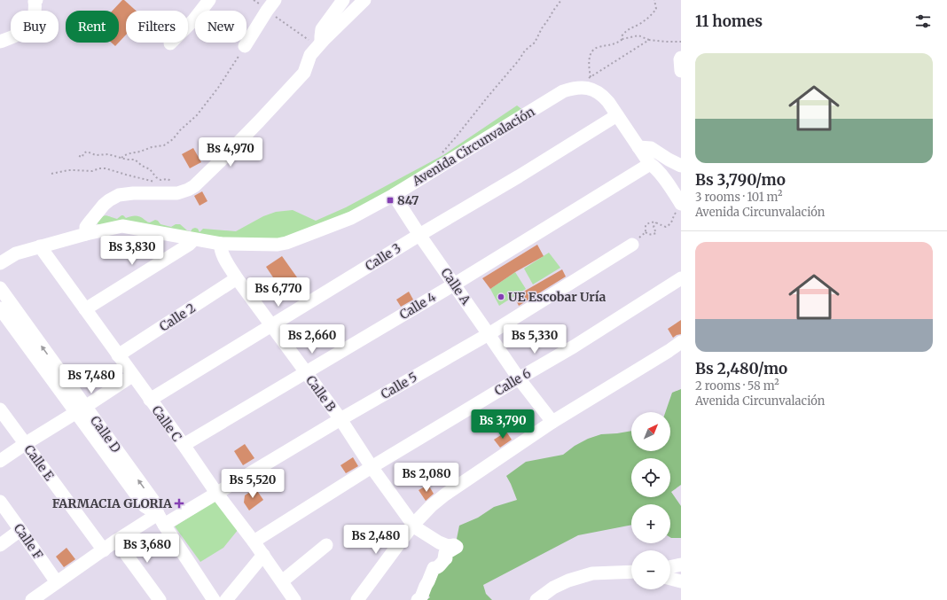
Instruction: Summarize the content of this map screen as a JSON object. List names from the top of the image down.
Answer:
{
  "streets": {
    "street": [
      "Avenida Circunvalación",
      "Calle 3",
      "Calle A",
      "Calle 4",
      "Calle 2",
      "Calle 6",
      "Calle 5",
      "Calle B",
      "Calle C",
      "Calle D",
      "Calle E",
      "Calle F"
    ]
  },
  "crossings": [
    ["Avenida Circunvalación", "Calle 3"],
    ["Avenida Circunvalación", "Calle A"],
    ["Avenida Circunvalación", "Calle 4"],
    ["Avenida Circunvalación", "Calle B"],
    ["Avenida Circunvalación", "Calle C"],
    ["Calle 3", "Calle A"],
    ["Calle 3", "Calle B"],
    ["Calle 3", "Calle C"],
    ["Calle A", "Calle 4"],
    ["Calle A", "Calle 6"],
    ["Calle A", "Calle 5"],
    ["Calle 4", "Calle B"],
    ["Calle 4", "Calle C"],
    ["Calle 2", "Calle B"],
    ["Calle 2", "Calle C"],
    ["Calle 6", "Calle B"],
    ["Calle 6", "Calle C"],
    ["Calle 5", "Calle B"],
    ["Calle 5", "Calle C"],
    ["Calle 5", "Calle D"]
  ],
  "places": {
    "transit": ["847"],
    "other": ["UE Escobar Uría"],
    "health": ["FARMACIA GLORIA"]
  },
  "north": "top right",
  "page": {
    "heading": "11 homes",
    "chip": [
      "Buy",
      "Rent",
      "Filters",
      "New"
    ],
    "list": [
      {
        "name": "Bs 3,790/mo",
        "note": "3 rooms · 101 m² · Avenida Circunvalación"
      },
      {
        "name": "Bs 2,480/mo",
        "note": "2 rooms · 58 m² · Avenida Circunvalación"
      }
    ],
    "price": [
      "Bs 4,970",
      "Bs 3,830",
      "Bs 6,770",
      "Bs 2,660",
      "Bs 5,330",
      "Bs 7,480",
      "Bs 3,790",
      "Bs 2,080",
      "Bs 5,520",
      "Bs 2,480",
      "Bs 3,680"
    ],
    "map_buttons": ["+", "−"]
  }
}
